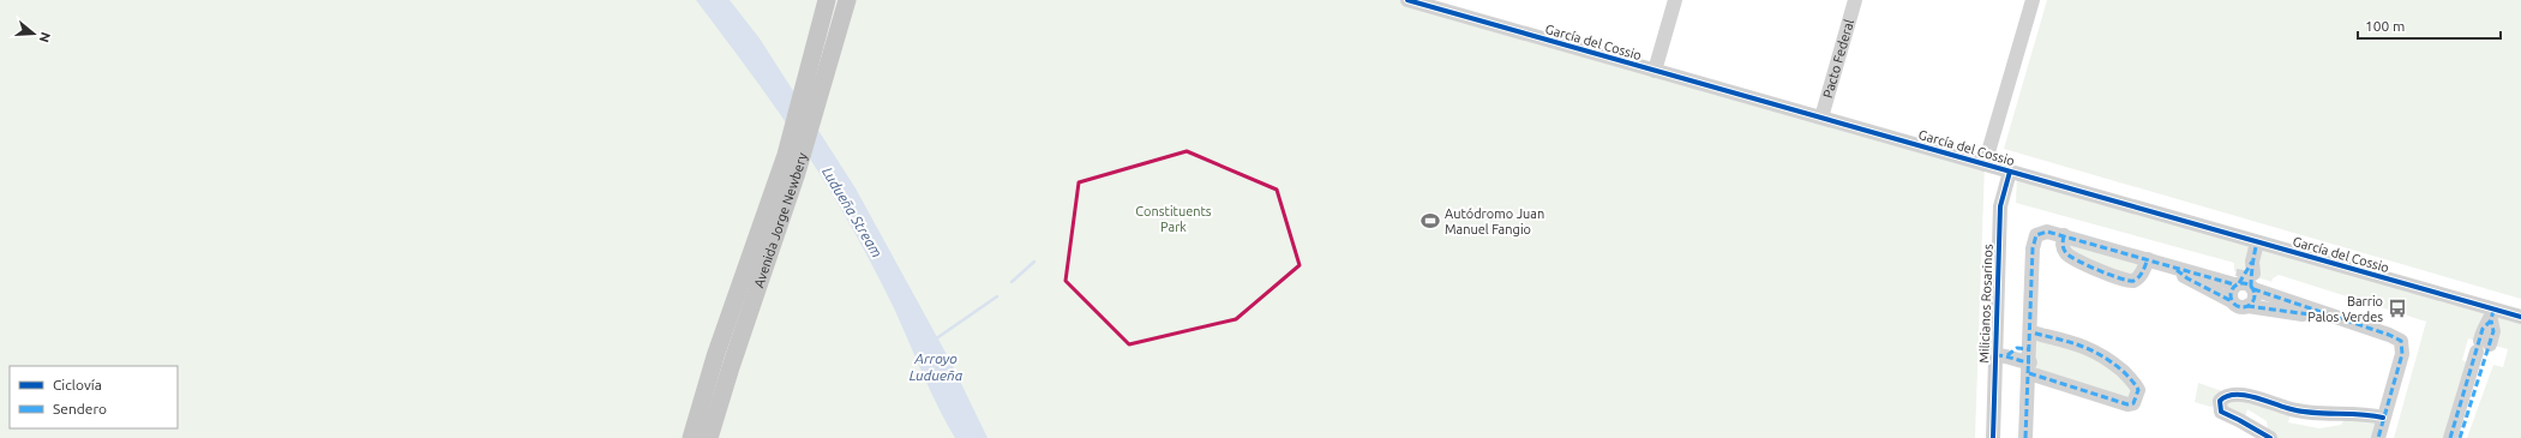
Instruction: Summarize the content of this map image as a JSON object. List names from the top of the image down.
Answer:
{
  "streets": {
    "main road": ["Avenida Jorge Newbery"],
    "street": ["García del Cossio", "Pacto Federal", "Milicianos Rosarinos"]
  },
  "crossings": [
    ["García del Cossio", "Pacto Federal"],
    ["García del Cossio", "Milicianos Rosarinos"]
  ],
  "water": ["Ludueña Stream", "Arroyo Ludueña"],
  "parks": ["Constituents Park"],
  "places": {
    "sports": ["Autódromo Juan Manuel Fangio"],
    "bus stop": ["Barrio Palos Verdes"]
  },
  "legend": ["Ciclovía", "Sendero"],
  "scale_bar": "100 m",
  "north": "right"
}
